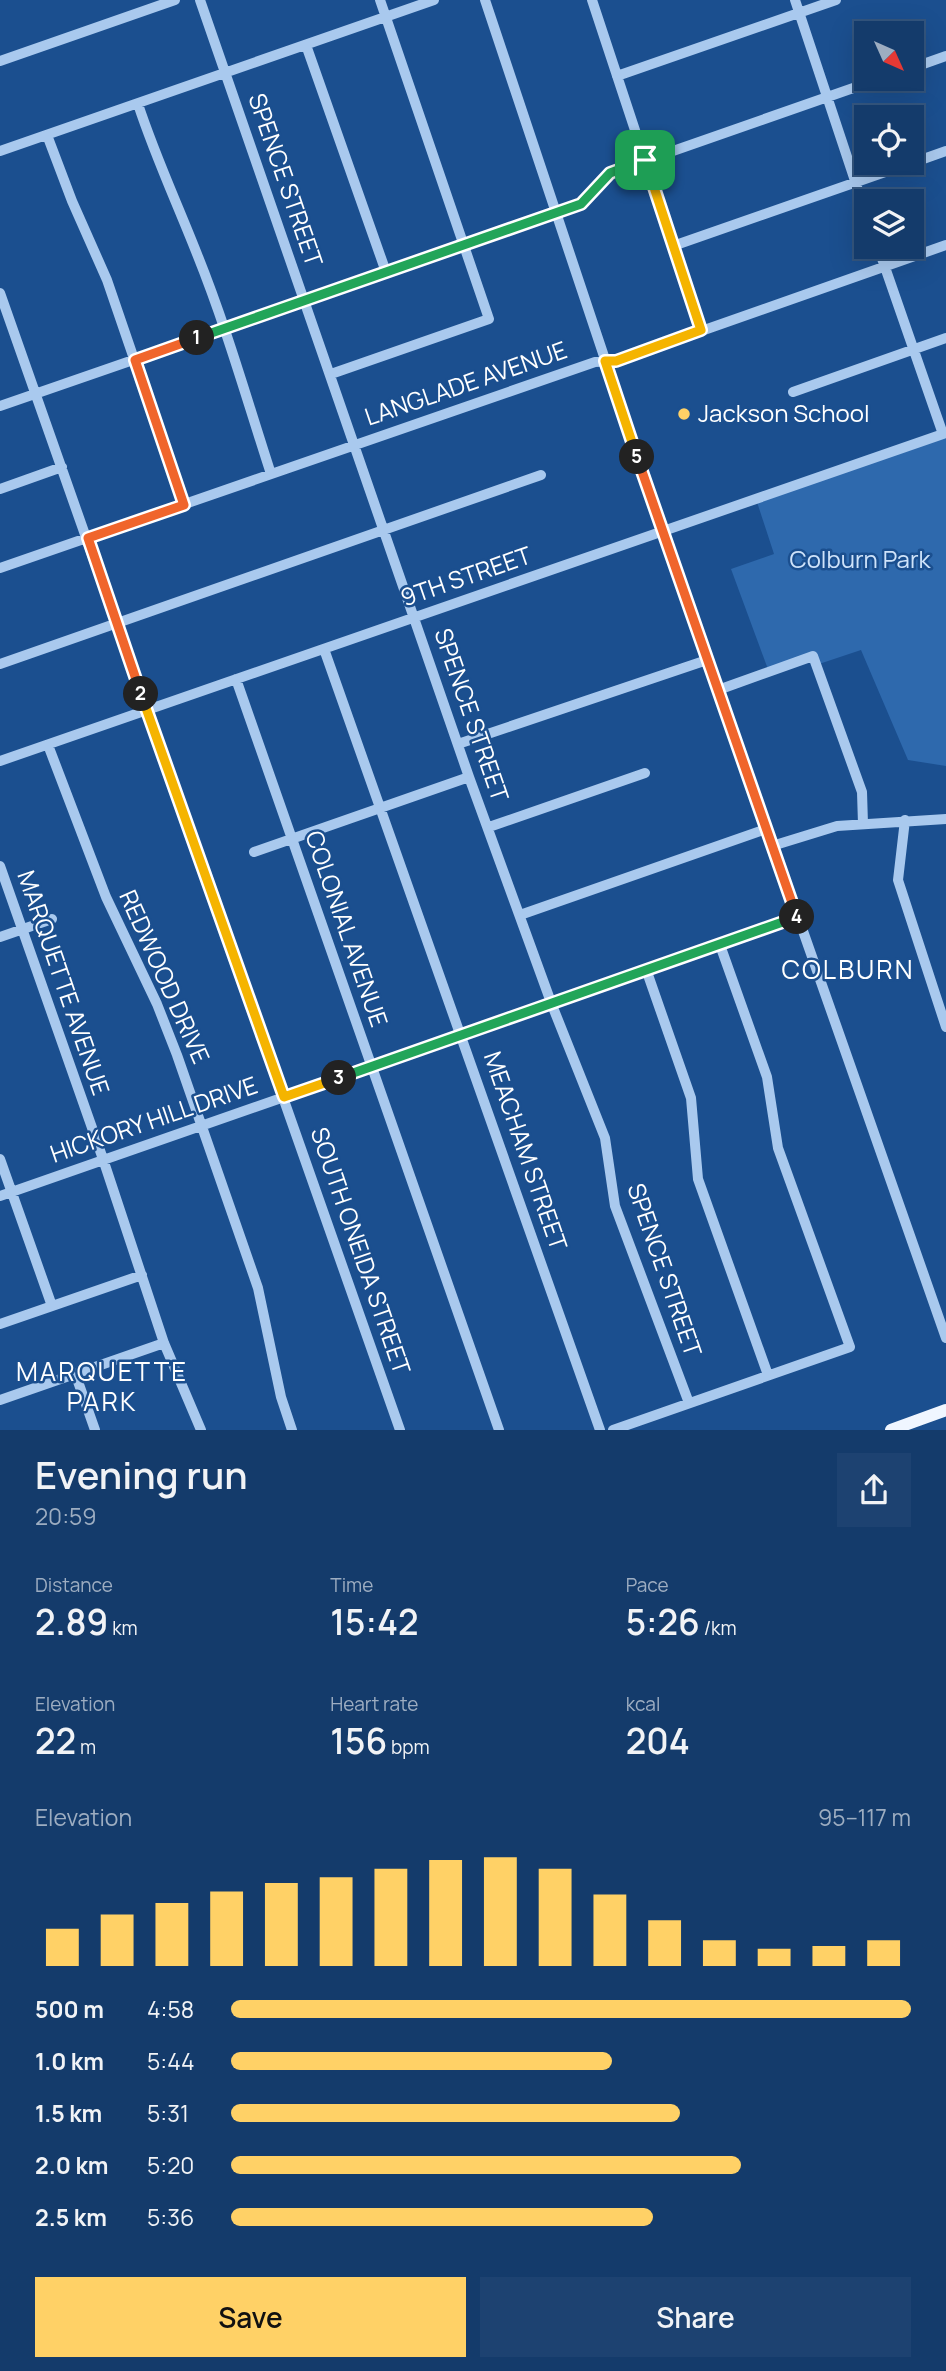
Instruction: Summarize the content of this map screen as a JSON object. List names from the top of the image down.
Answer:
{
  "streets": {
    "street": [
      "SPENCE STREET",
      "LANGLADE AVENUE",
      "9TH STREET",
      "COLONIAL AVENUE",
      "REDWOOD DRIVE",
      "MARQUETTE AVENUE",
      "HICKORY HILL DRIVE",
      "MEACHAM STREET",
      "SOUTH ONEIDA STREET"
    ]
  },
  "crossings": [
    ["SPENCE STREET", "LANGLADE AVENUE"],
    ["SPENCE STREET", "9TH STREET"],
    ["SPENCE STREET", "HICKORY HILL DRIVE"],
    ["LANGLADE AVENUE", "SOUTH ONEIDA STREET"],
    ["9TH STREET", "COLONIAL AVENUE"],
    ["9TH STREET", "REDWOOD DRIVE"],
    ["9TH STREET", "MEACHAM STREET"],
    ["9TH STREET", "SOUTH ONEIDA STREET"],
    ["COLONIAL AVENUE", "HICKORY HILL DRIVE"],
    ["REDWOOD DRIVE", "HICKORY HILL DRIVE"],
    ["MARQUETTE AVENUE", "HICKORY HILL DRIVE"],
    ["HICKORY HILL DRIVE", "MEACHAM STREET"],
    ["HICKORY HILL DRIVE", "SOUTH ONEIDA STREET"]
  ],
  "districts": ["COLBURN", "MARQUETTE PARK"],
  "parks": ["Colburn Park"],
  "places": ["Jackson School"],
  "north": "bottom right",
  "page": {
    "pins": [
      "1",
      "5",
      "2",
      "4",
      "3"
    ],
    "heading": ["Evening run", "20:59"],
    "stats": [
      ["Distance", "2.89 km"],
      ["Time", "15:42"],
      ["Pace", "5:26 /km"],
      ["Elevation", "22 m"],
      ["Heart rate", "156 bpm"],
      ["kcal", "204"]
    ],
    "chart": ["Elevation", "95–117 m"],
    "list": [
      {
        "name": "500 m",
        "note": "4:58"
      },
      {
        "name": "1.0 km",
        "note": "5:44"
      },
      {
        "name": "1.5 km",
        "note": "5:31"
      },
      {
        "name": "2.0 km",
        "note": "5:20"
      },
      {
        "name": "2.5 km",
        "note": "5:36"
      }
    ],
    "buttons": ["Save", "Share"]
  }
}
